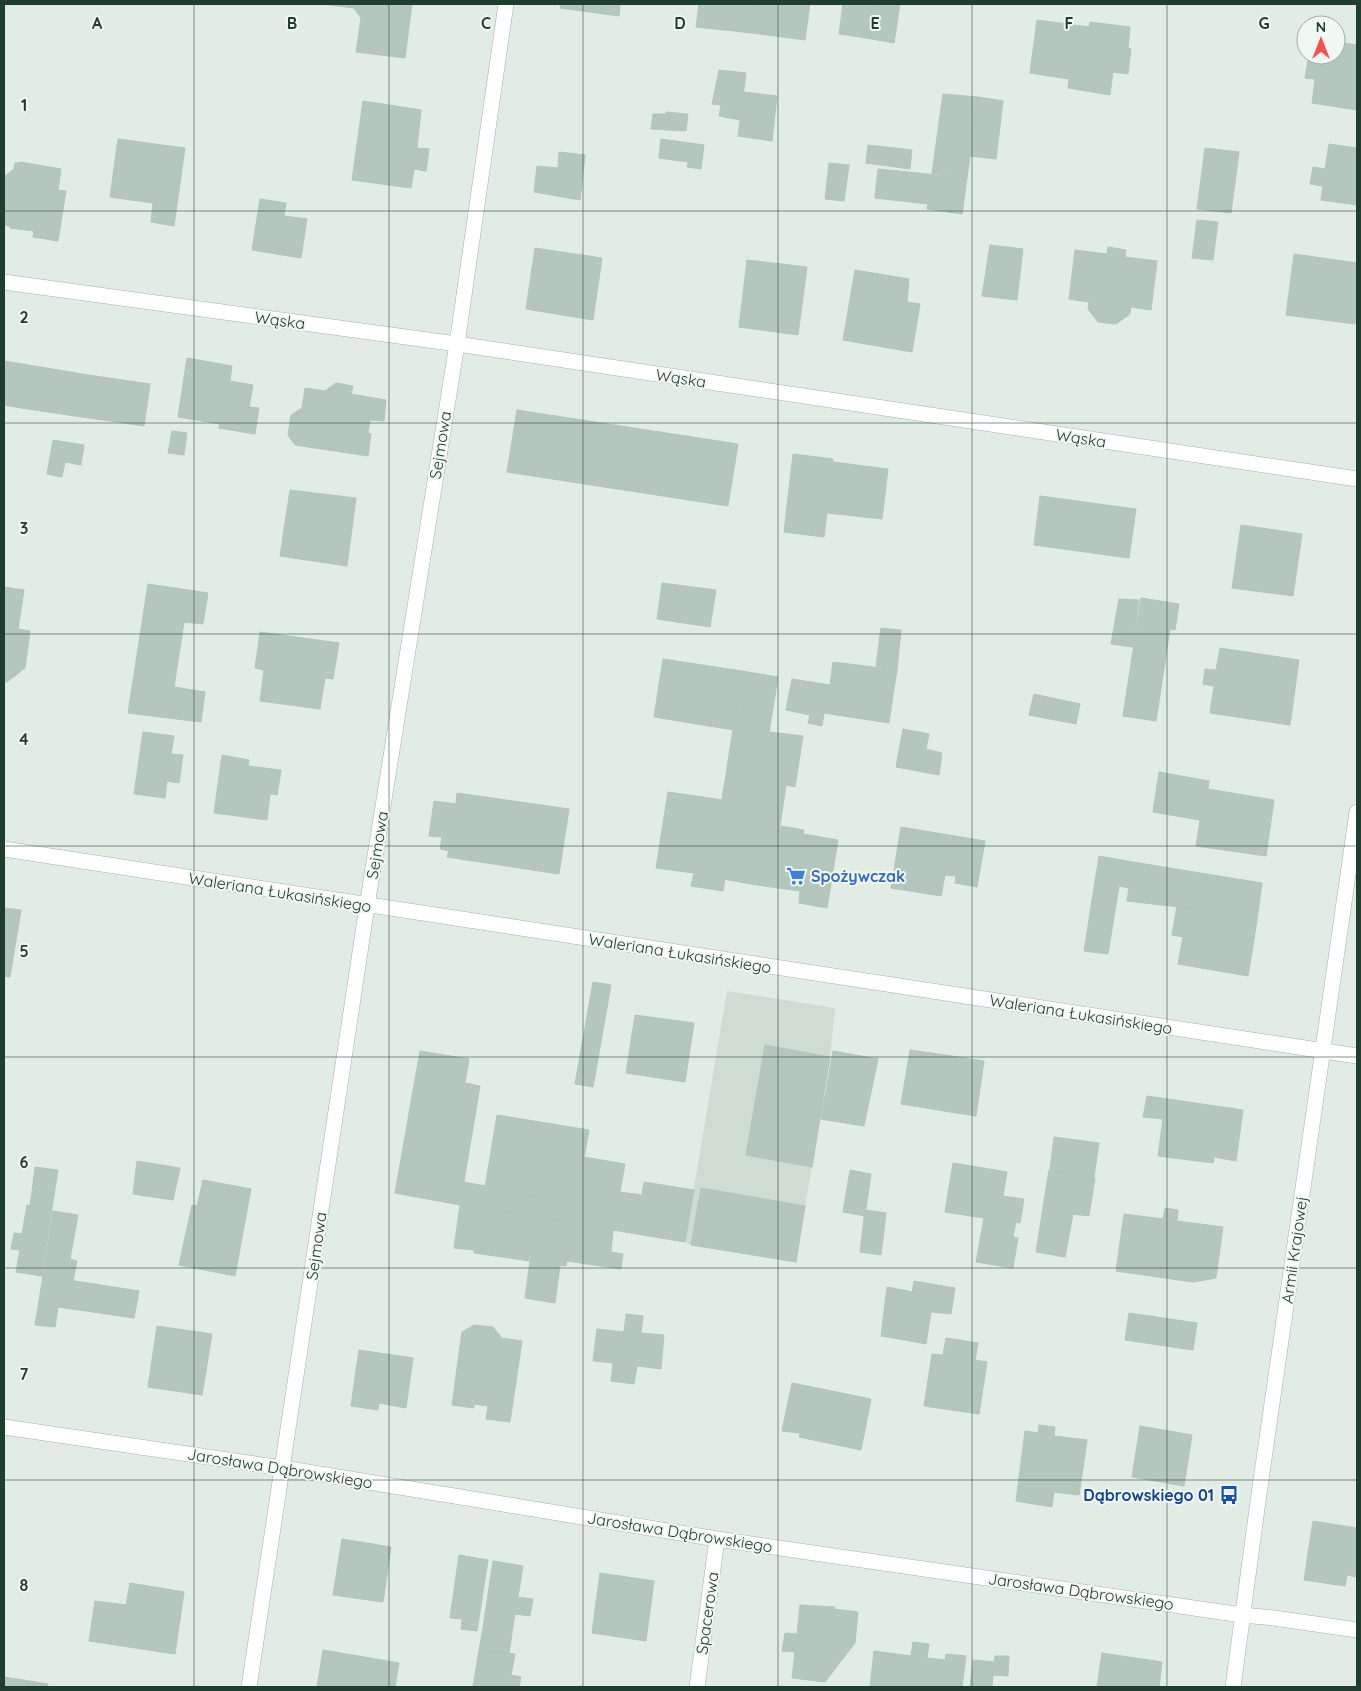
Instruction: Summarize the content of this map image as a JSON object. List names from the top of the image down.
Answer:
{
  "streets": {
    "street": [
      "Wąska",
      "Sejmowa",
      "Waleriana Łukasińskiego",
      "Armii Krajowej",
      "Jarosława Dąbrowskiego",
      "Spacerowa"
    ]
  },
  "crossings": [
    ["Wąska", "Sejmowa"],
    ["Sejmowa", "Waleriana Łukasińskiego"],
    ["Sejmowa", "Jarosława Dąbrowskiego"],
    ["Waleriana Łukasińskiego", "Armii Krajowej"],
    ["Armii Krajowej", "Jarosława Dąbrowskiego"],
    ["Jarosława Dąbrowskiego", "Spacerowa"]
  ],
  "places": {
    "supermarket": ["Spożywczak"],
    "bus stop": ["Dąbrowskiego 01"]
  },
  "north": "top",
  "grid": {
    "columns": [
      "A",
      "B",
      "C",
      "D",
      "E",
      "F",
      "G"
    ],
    "rows": [
      "1",
      "2",
      "3",
      "4",
      "5",
      "6",
      "7",
      "8"
    ]
  }
}
